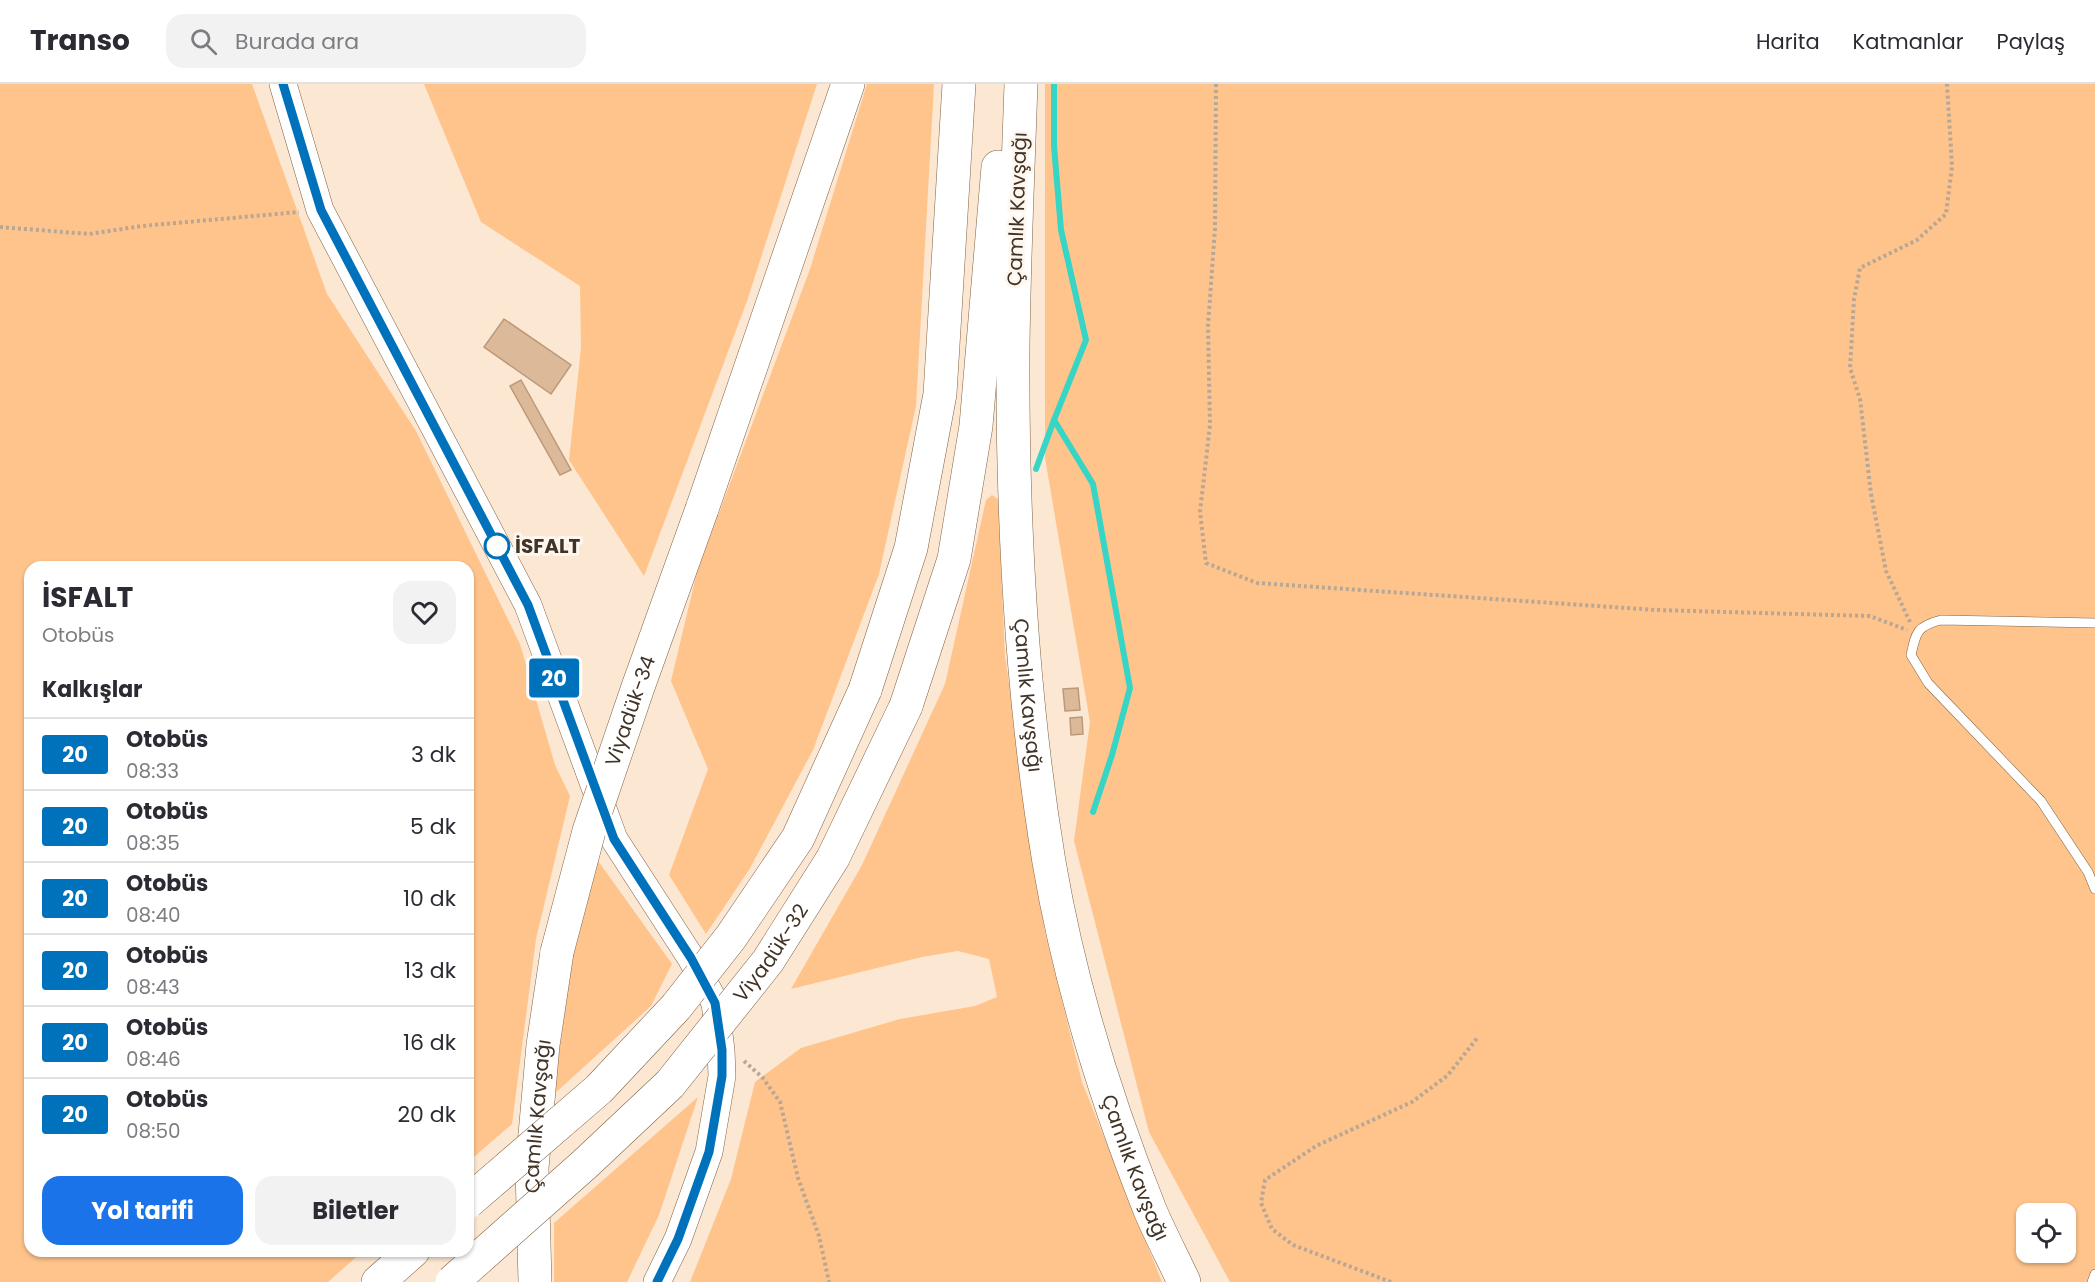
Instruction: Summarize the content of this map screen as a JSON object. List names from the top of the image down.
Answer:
{
  "streets": {
    "highway": ["Çamlık Kavşağı", "Viyadük-34", "Viyadük-32"]
  },
  "crossings": [
    ["Çamlık Kavşağı", "Viyadük-34"],
    ["Çamlık Kavşağı", "Viyadük-32"]
  ],
  "places": ["İSFALT"],
  "lines": ["bus line 20"],
  "page": {
    "header": "Transo",
    "search": "Burada ara",
    "nav": ["Harita", "Katmanlar", "Paylaş"],
    "on_map": "20",
    "heading": [
      ["İSFALT", "Otobüs"],
      "Kalkışlar"
    ],
    "list": [
      {
        "mark": "20",
        "name": "Otobüs",
        "note": "08:33",
        "value": "3 dk"
      },
      {
        "mark": "20",
        "name": "Otobüs",
        "note": "08:35",
        "value": "5 dk"
      },
      {
        "mark": "20",
        "name": "Otobüs",
        "note": "08:40",
        "value": "10 dk"
      },
      {
        "mark": "20",
        "name": "Otobüs",
        "note": "08:43",
        "value": "13 dk"
      },
      {
        "mark": "20",
        "name": "Otobüs",
        "note": "08:46",
        "value": "16 dk"
      },
      {
        "mark": "20",
        "name": "Otobüs",
        "note": "08:50",
        "value": "20 dk"
      }
    ],
    "buttons": ["Yol tarifi", "Biletler"]
  }
}
